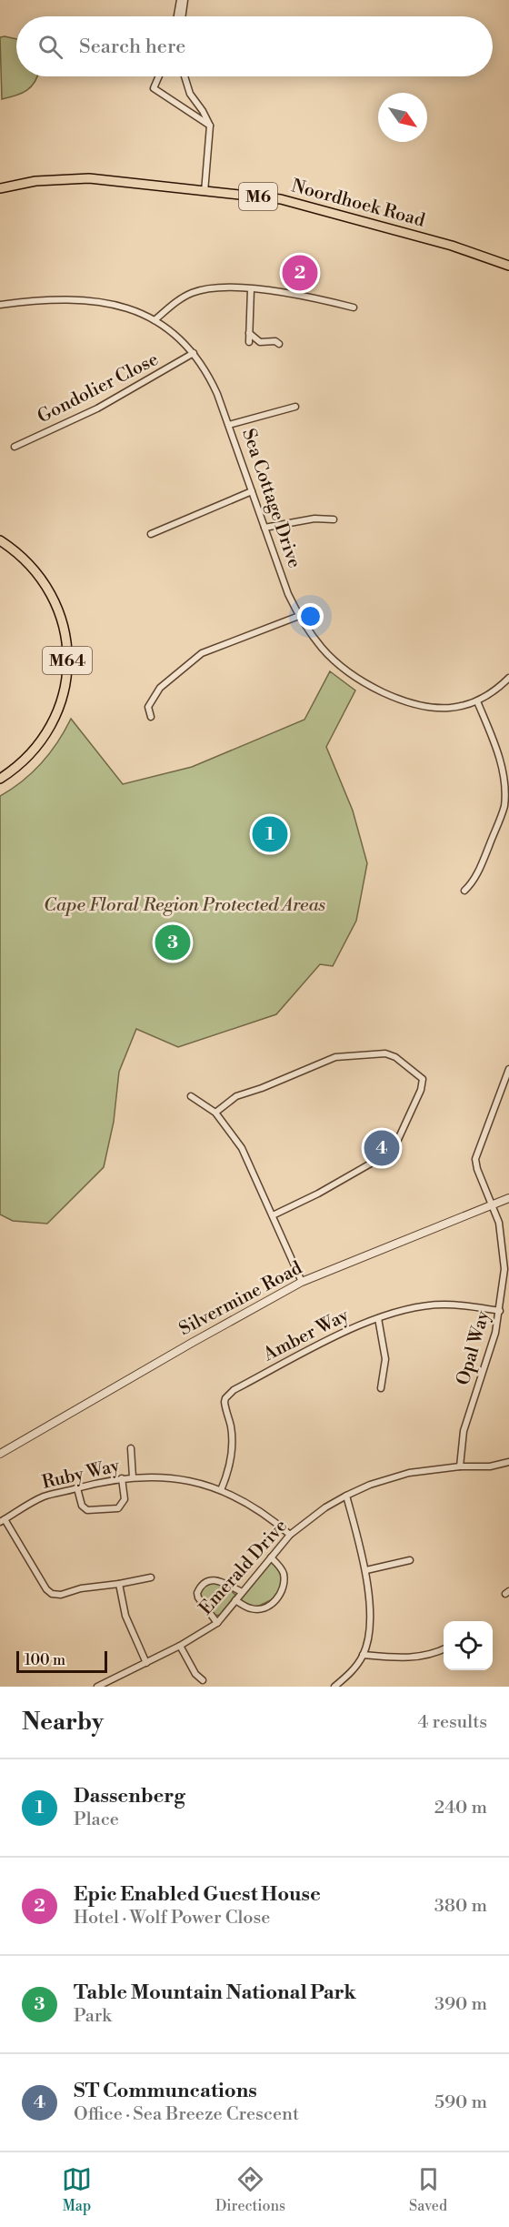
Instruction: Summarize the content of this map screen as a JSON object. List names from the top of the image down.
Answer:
{
  "streets": {
    "main road": ["M6", "Noordhoek Road", "M64"],
    "street": [
      "Gondolier Close",
      "Sea Cottage Drive",
      "Silvermine Road",
      "Amber Way",
      "Opal Way",
      "Ruby Way",
      "Emerald Drive"
    ]
  },
  "crossings": [
    ["Gondolier Close", "Sea Cottage Drive"],
    ["Silvermine Road", "Opal Way"],
    ["Amber Way", "Opal Way"],
    ["Amber Way", "Ruby Way"],
    ["Opal Way", "Emerald Drive"],
    ["Ruby Way", "Emerald Drive"]
  ],
  "parks": ["Cape Floral Region Protected Areas"],
  "scale_bar": "100 m",
  "north": "bottom right",
  "page": {
    "search": "Search here",
    "pins": [
      "2",
      "1",
      "3",
      "4"
    ],
    "scale": "100 m",
    "heading": ["Nearby", "4 results"],
    "list": [
      {
        "mark": "1",
        "name": "Dassenberg",
        "note": "Place",
        "value": "240 m"
      },
      {
        "mark": "2",
        "name": "Epic Enabled Guest House",
        "note": "Hotel · Wolf Power Close",
        "value": "380 m"
      },
      {
        "mark": "3",
        "name": "Table Mountain National Park",
        "note": "Park",
        "value": "390 m"
      },
      {
        "mark": "4",
        "name": "ST Communcations",
        "note": "Office · Sea Breeze Crescent",
        "value": "590 m"
      }
    ],
    "nav": ["Map", "Directions", "Saved"]
  }
}
